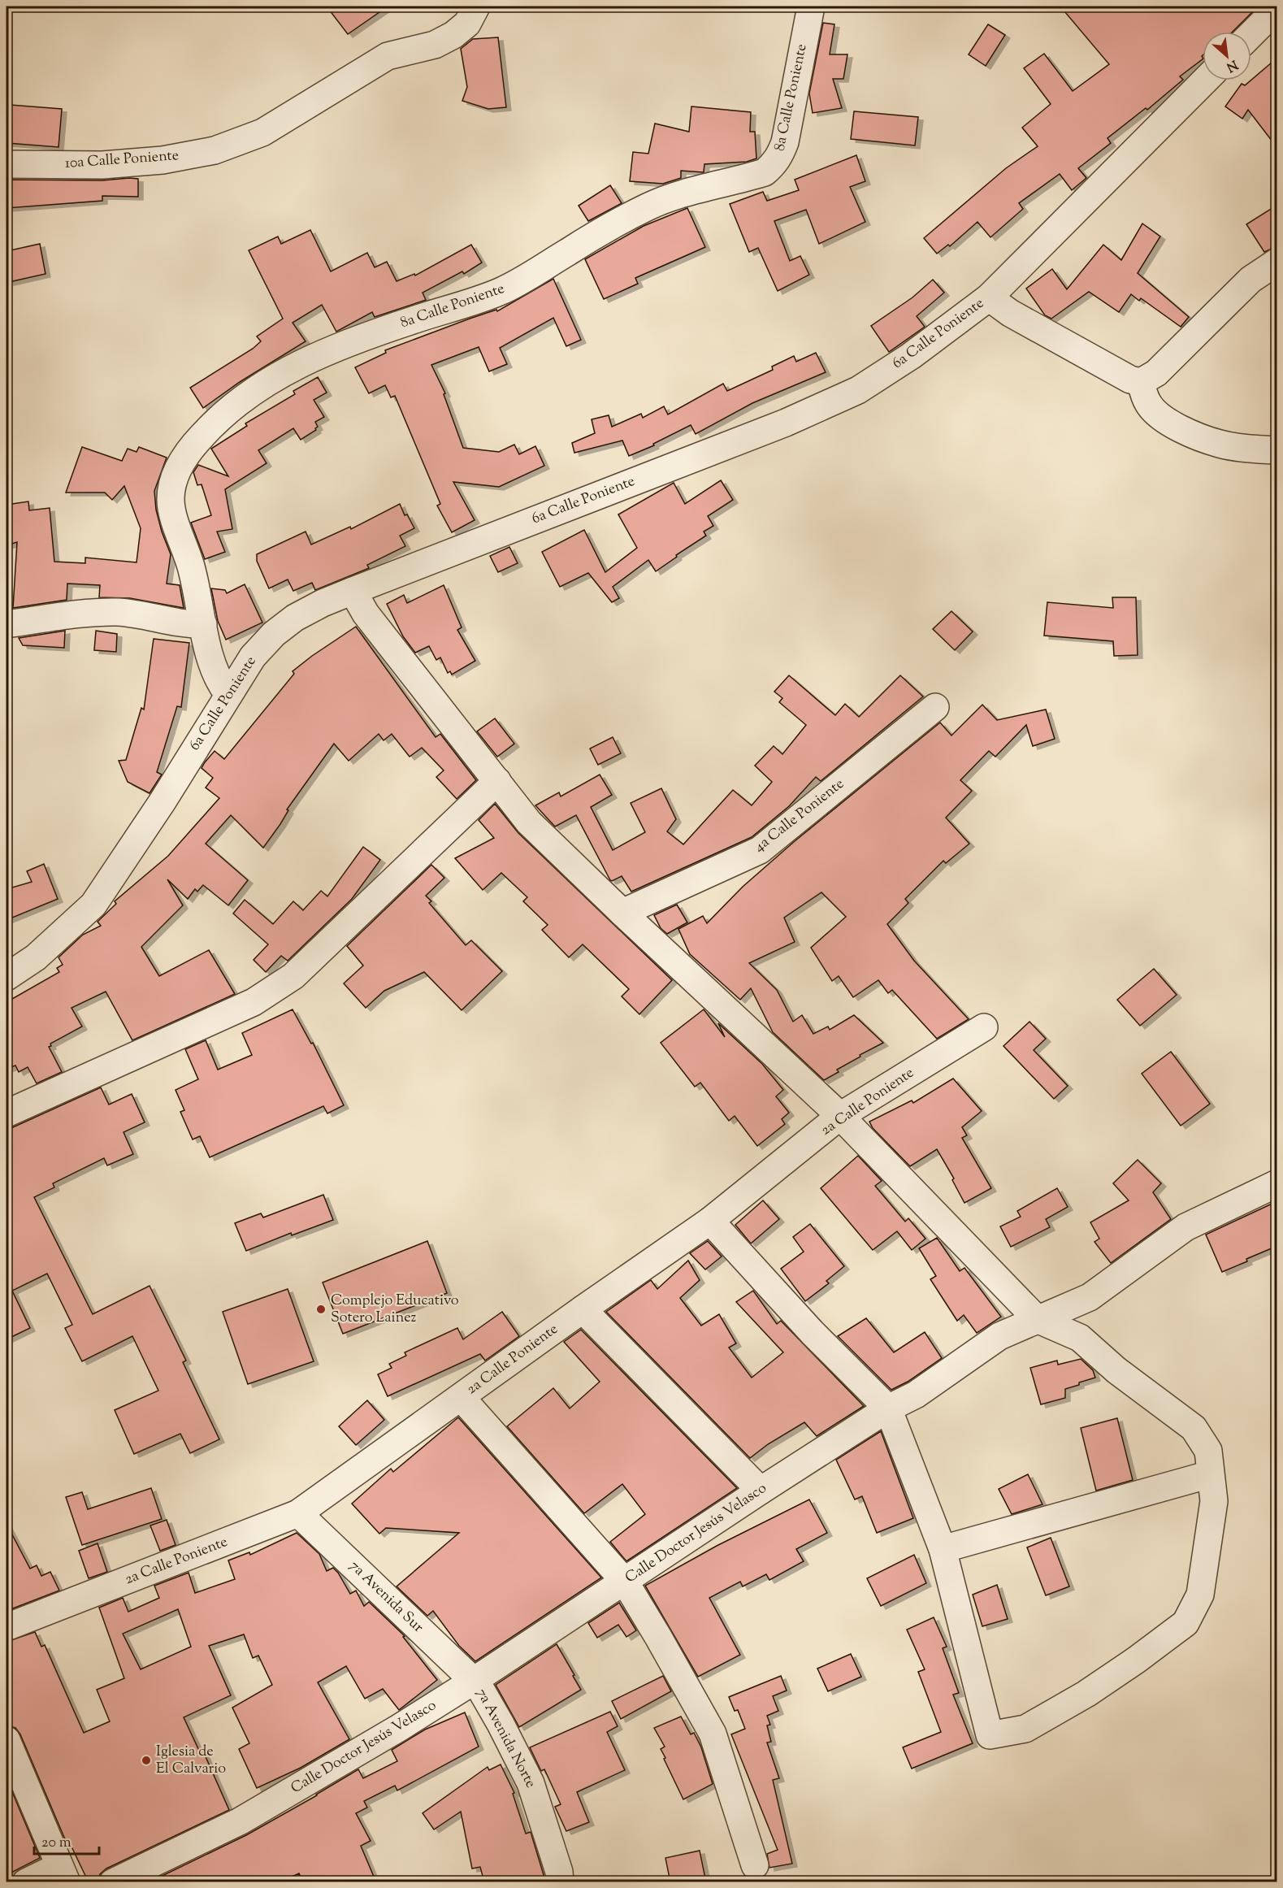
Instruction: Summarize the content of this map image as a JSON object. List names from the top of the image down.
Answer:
{
  "streets": {
    "street": [
      "8a Calle Poniente",
      "10a Calle Poniente",
      "6a Calle Poniente",
      "4a Calle Poniente",
      "2a Calle Poniente",
      "Calle Doctor Jesús Velasco",
      "7a Avenida Sur",
      "7a Avenida Norte"
    ]
  },
  "crossings": [
    ["8a Calle Poniente", "6a Calle Poniente"],
    ["2a Calle Poniente", "7a Avenida Sur"],
    ["Calle Doctor Jesús Velasco", "7a Avenida Sur"],
    ["Calle Doctor Jesús Velasco", "7a Avenida Norte"],
    ["7a Avenida Sur", "7a Avenida Norte"]
  ],
  "places": ["Complejo Educativo Sotero Lainez", "Iglesia de El Calvario"],
  "scale_bar": "20 m",
  "north": "bottom right"
}
